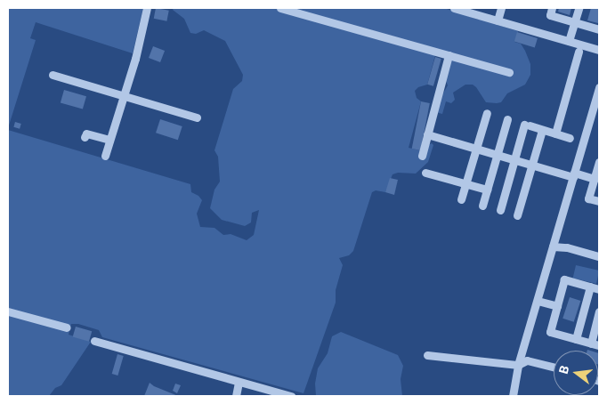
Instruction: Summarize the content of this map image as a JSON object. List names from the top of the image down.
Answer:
{
  "north": "left"
}
